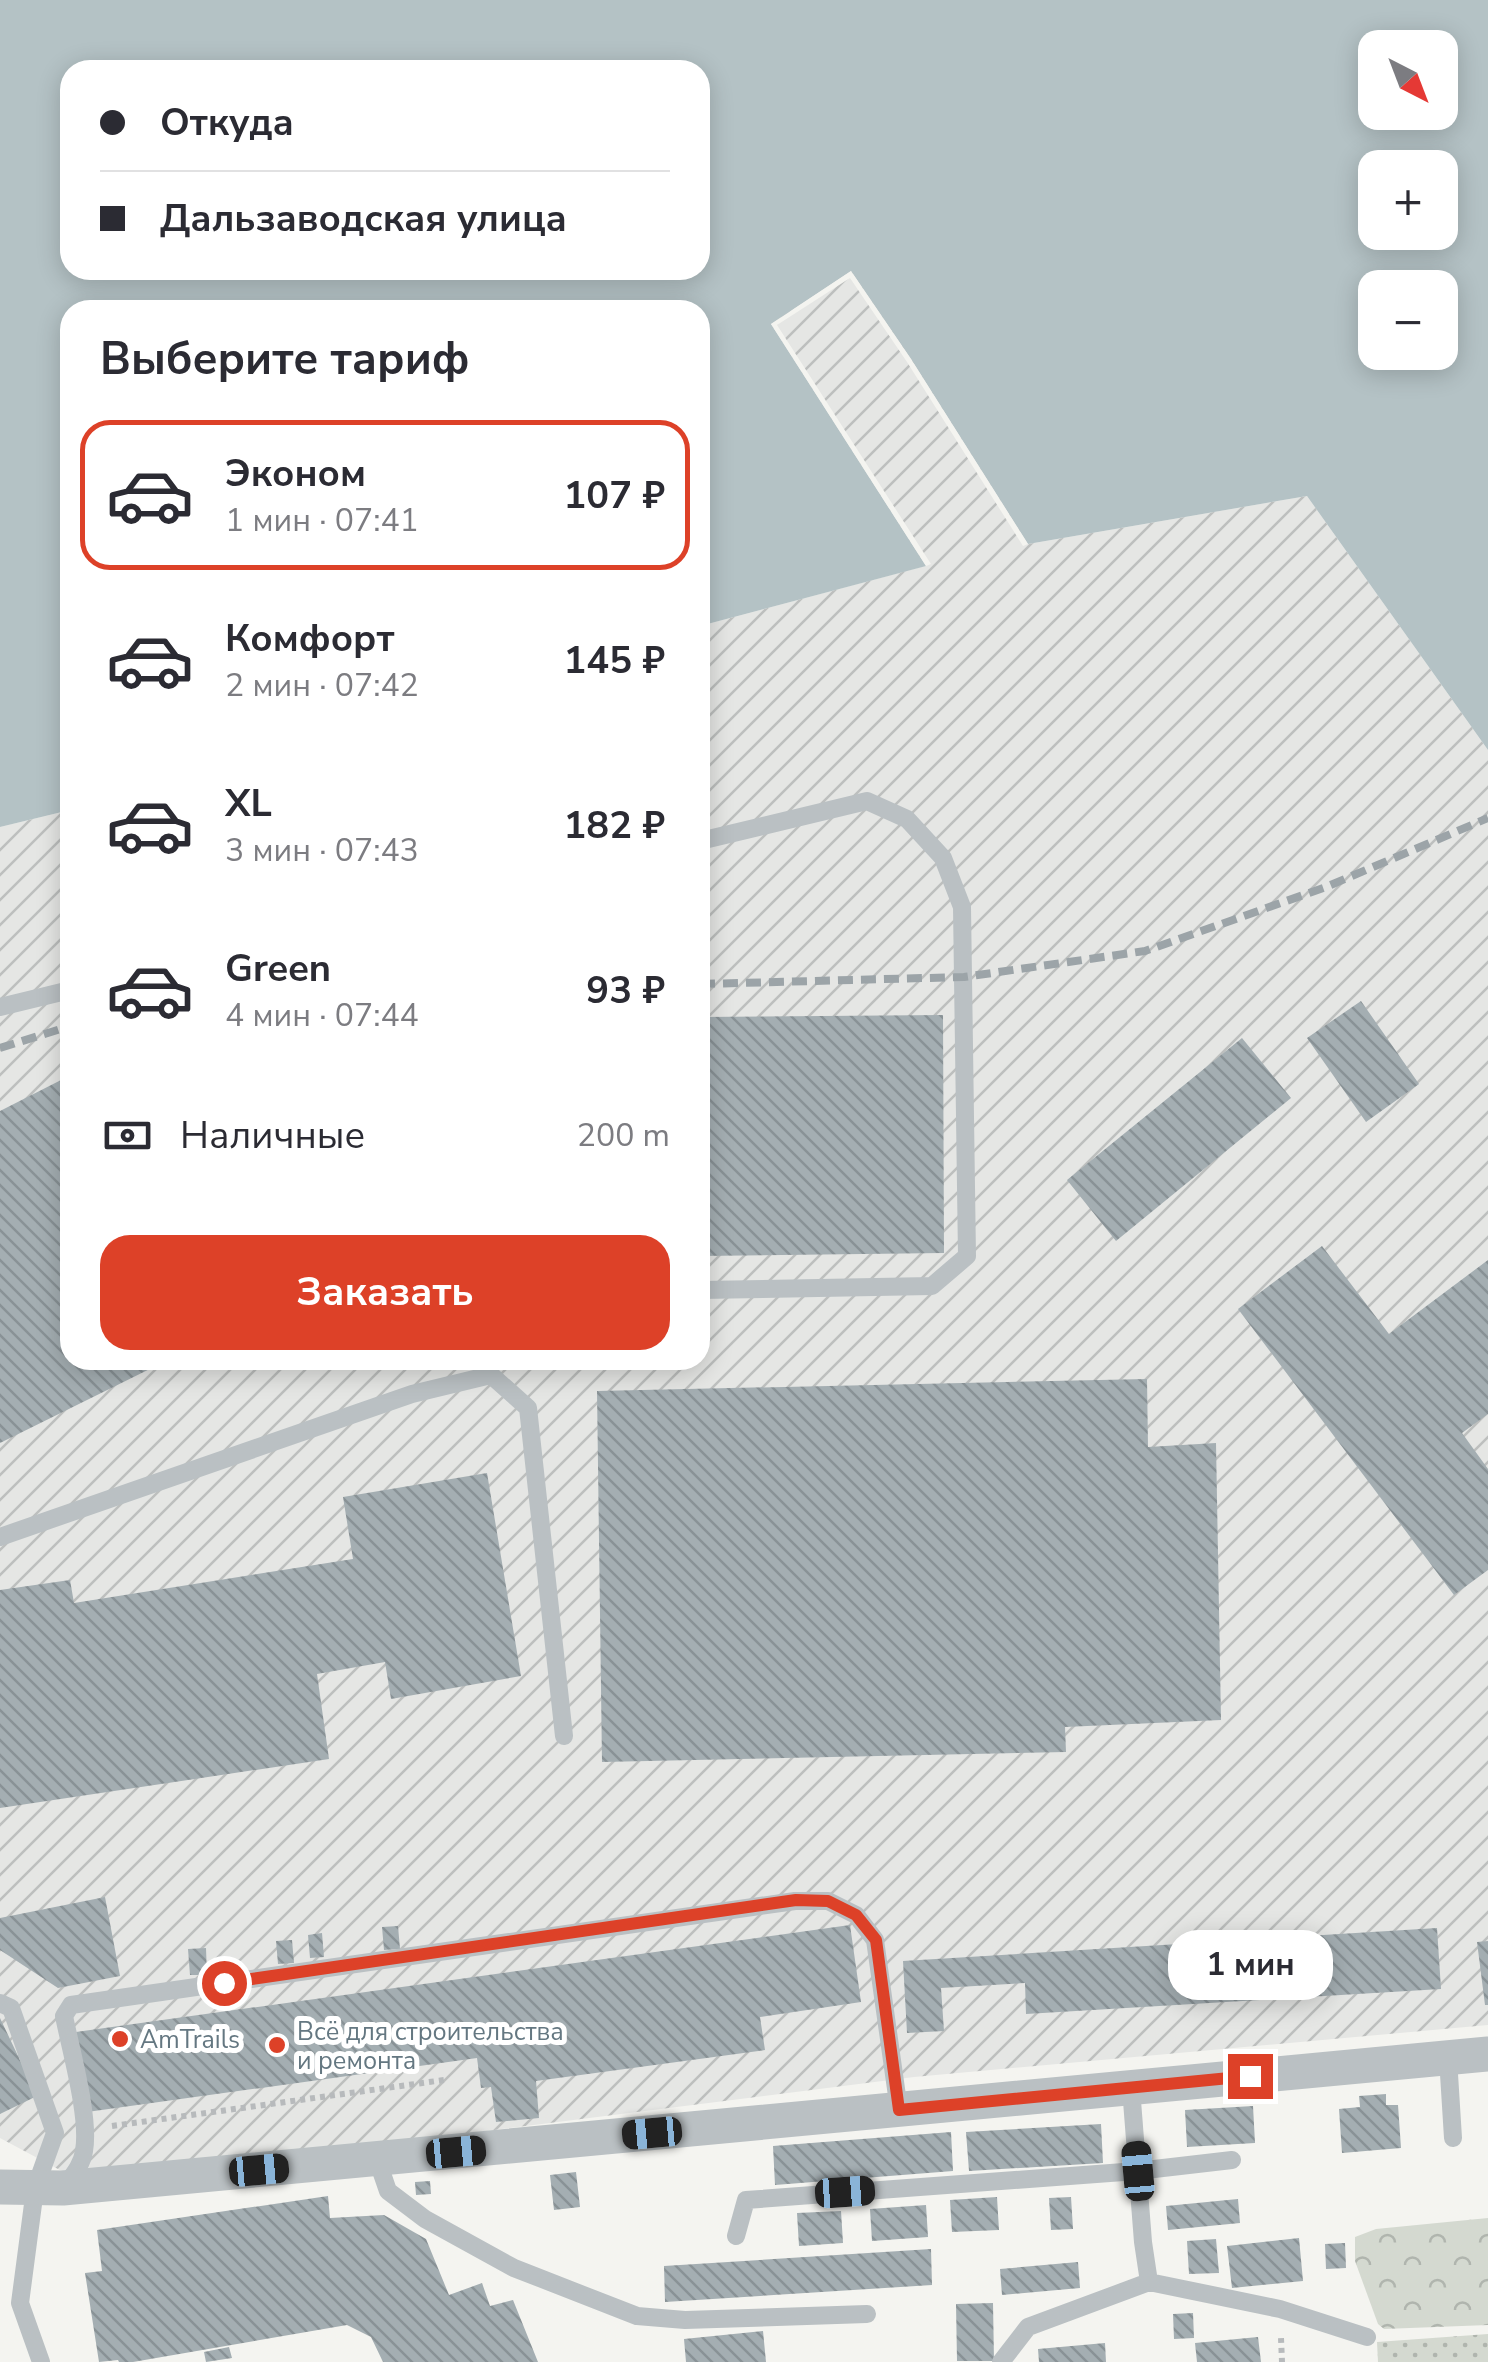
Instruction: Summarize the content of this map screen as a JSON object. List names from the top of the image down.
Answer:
{
  "places": ["AmTrails", "Всё для строительства и ремонта"],
  "north": "bottom right",
  "page": {
    "map_buttons": ["+", "−"],
    "banner": ["Откуда", "Дальзаводская улица"],
    "heading": "Выберите тариф",
    "list": [
      {
        "name": "Эконом",
        "note": "1 мин · 07:41",
        "value": "107 ₽"
      },
      {
        "name": "Комфорт",
        "note": "2 мин · 07:42",
        "value": "145 ₽"
      },
      {
        "name": "XL",
        "note": "3 мин · 07:43",
        "value": "182 ₽"
      },
      {
        "name": "Green",
        "note": "4 мин · 07:44",
        "value": "93 ₽"
      }
    ],
    "pay": ["Наличные", "200 m"],
    "buttons": "Заказать",
    "bubble": "1 мин"
  }
}
